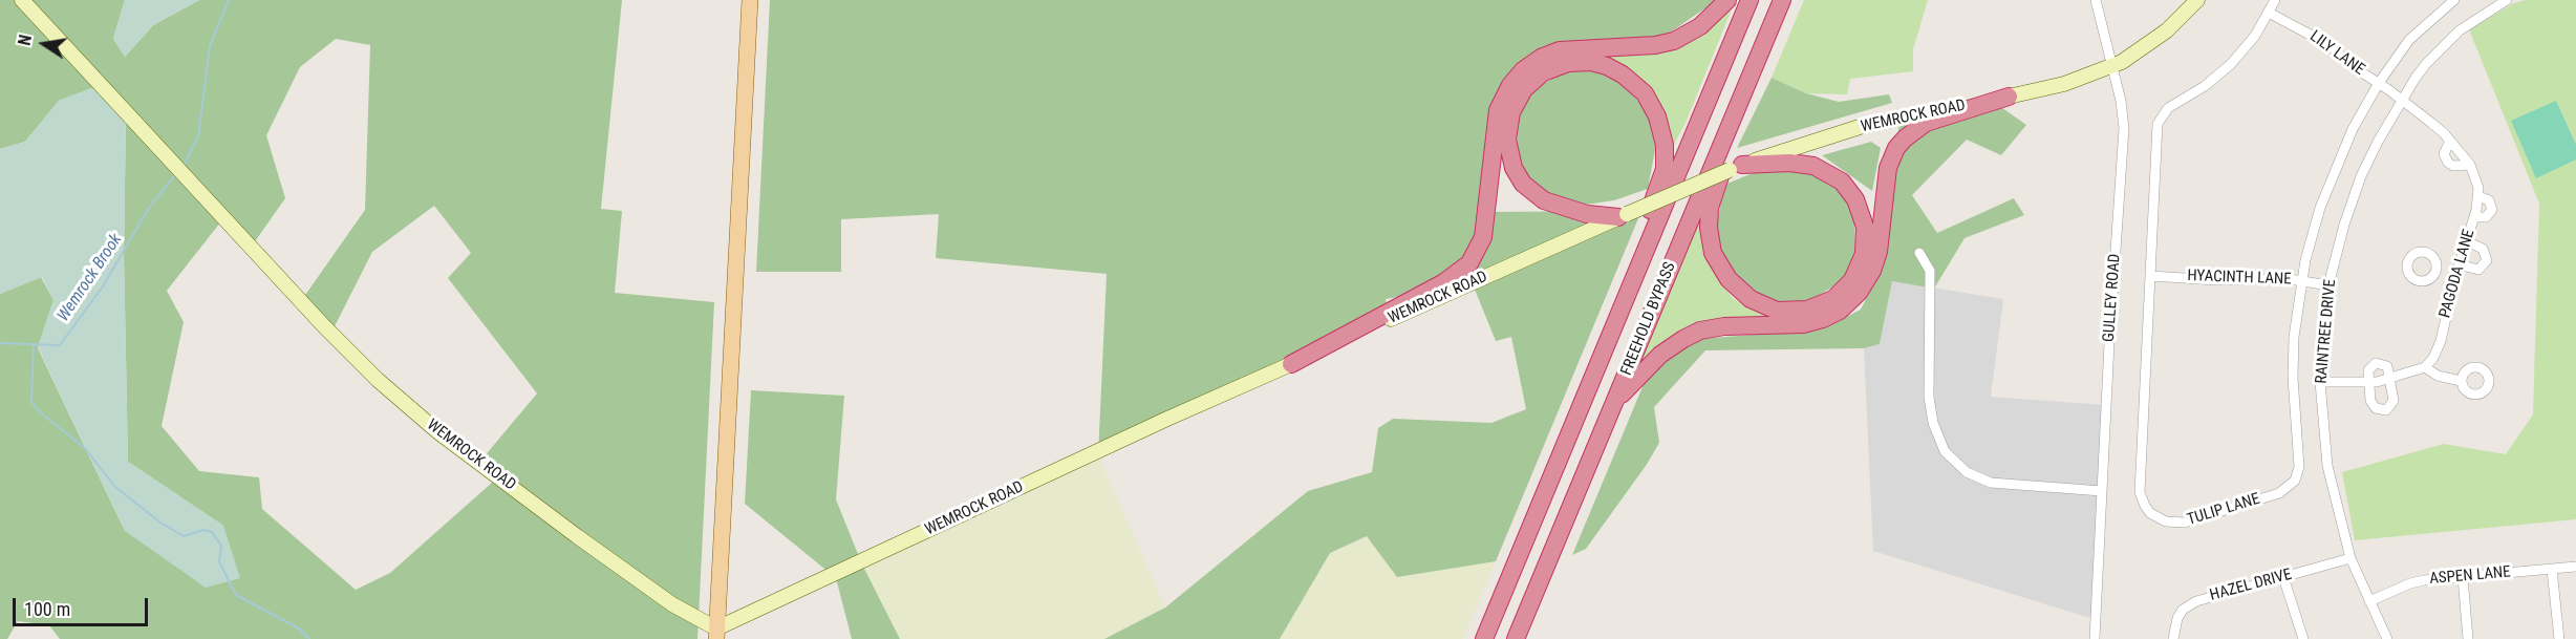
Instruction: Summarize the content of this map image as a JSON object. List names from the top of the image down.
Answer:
{
  "streets": {
    "highway": ["FREEHOLD BYPASS"],
    "street": [
      "LILY LANE",
      "WEMROCK ROAD",
      "PAGODA LANE",
      "HYACINTH LANE",
      "GULLEY ROAD",
      "RAINTREE DRIVE",
      "TULIP LANE",
      "ASPEN LANE",
      "HAZEL DRIVE"
    ]
  },
  "crossings": [
    ["LILY LANE", "PAGODA LANE"],
    ["LILY LANE", "RAINTREE DRIVE"],
    ["LILY LANE", "TULIP LANE"],
    ["WEMROCK ROAD", "GULLEY ROAD"],
    ["PAGODA LANE", "RAINTREE DRIVE"],
    ["HYACINTH LANE", "RAINTREE DRIVE"],
    ["HYACINTH LANE", "TULIP LANE"],
    ["RAINTREE DRIVE", "ASPEN LANE"],
    ["RAINTREE DRIVE", "HAZEL DRIVE"]
  ],
  "water": ["Wemrock Brook"],
  "scale_bar": "100 m",
  "north": "left"
}
